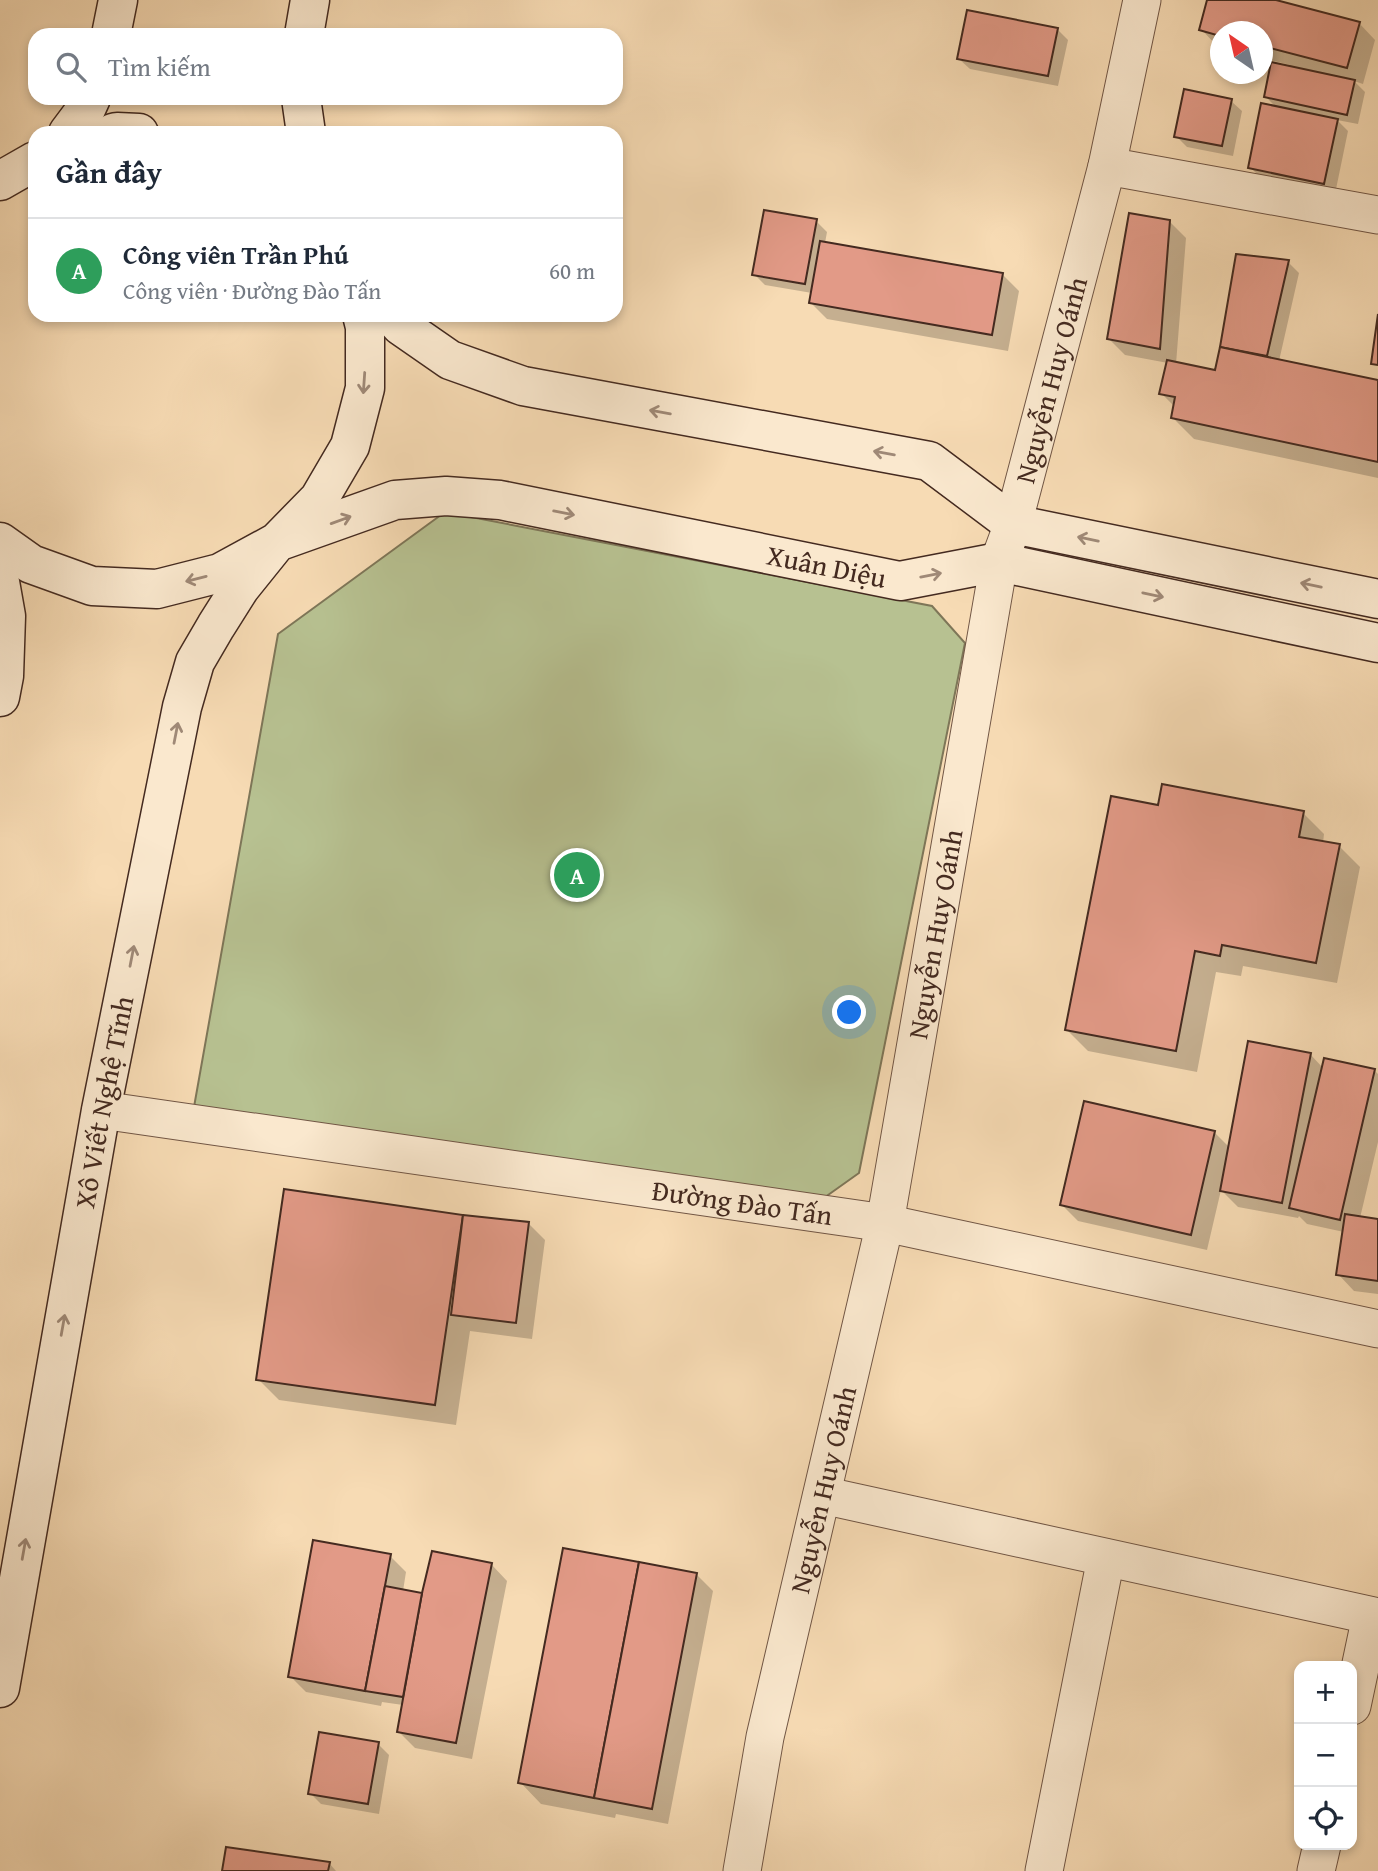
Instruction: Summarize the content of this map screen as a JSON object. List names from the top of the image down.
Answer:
{
  "streets": {
    "street": [
      "Nguyễn Huy Oánh",
      "Xuân Diệu",
      "Xô Viết Nghệ Tĩnh",
      "Đường Đào Tấn"
    ]
  },
  "crossings": [
    ["Nguyễn Huy Oánh", "Xuân Diệu"],
    ["Nguyễn Huy Oánh", "Đường Đào Tấn"],
    ["Xuân Diệu", "Xô Viết Nghệ Tĩnh"],
    ["Xô Viết Nghệ Tĩnh", "Đường Đào Tấn"]
  ],
  "one_way": ["Xô Viết Nghệ Tĩnh"],
  "north": "top left",
  "page": {
    "search": "Tìm kiếm",
    "heading": "Gần đây",
    "list": [
      {
        "mark": "A",
        "name": "Công viên Trần Phú",
        "note": "Công viên · Đường Đào Tấn",
        "value": "60 m"
      }
    ],
    "pins": "A",
    "map_buttons": ["+", "−"]
  }
}
